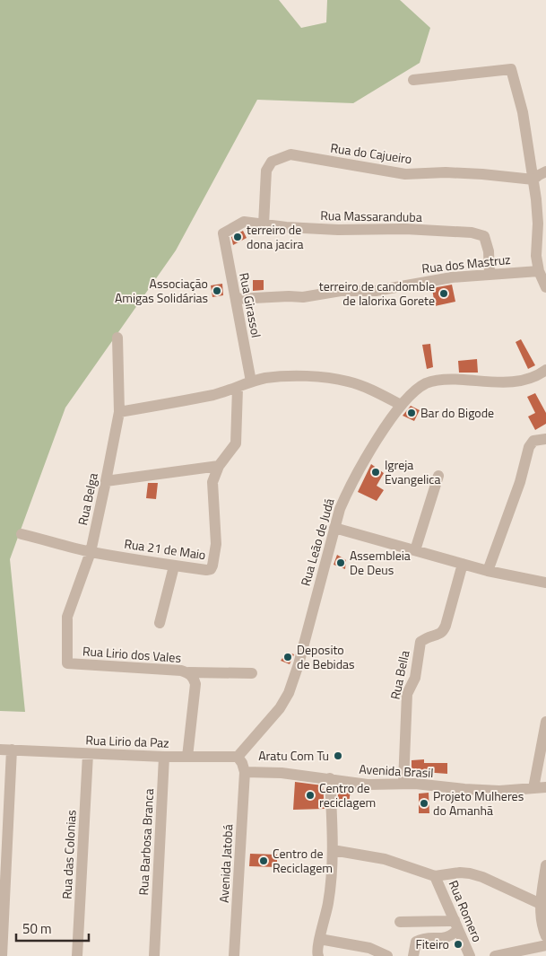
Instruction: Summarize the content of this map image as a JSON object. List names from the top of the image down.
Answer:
{
  "streets": {
    "street": [
      "Rua do Cajueiro",
      "Rua Massaranduba",
      "Rua dos Mastruz",
      "Rua Girassol",
      "Rua Belga",
      "Rua Leão de Judá",
      "Rua 21 de Maio",
      "Rua Lirio dos Vales",
      "Rua Bella",
      "Rua Lirio da Paz",
      "Avenida Brasil",
      "Rua Barbosa Branca",
      "Rua das Colonias",
      "Avenida Jatobá",
      "Rua Romero"
    ]
  },
  "crossings": [
    ["Rua do Cajueiro", "Rua Massaranduba"],
    ["Rua Massaranduba", "Rua dos Mastruz"],
    ["Rua Massaranduba", "Rua Girassol"],
    ["Rua dos Mastruz", "Rua Girassol"],
    ["Rua Belga", "Rua 21 de Maio"],
    ["Rua Belga", "Rua Lirio dos Vales"],
    ["Rua Leão de Judá", "Rua Lirio da Paz"],
    ["Rua Lirio dos Vales", "Rua Lirio da Paz"],
    ["Rua Bella", "Avenida Brasil"],
    ["Rua Lirio da Paz", "Rua Barbosa Branca"],
    ["Rua Lirio da Paz", "Rua das Colonias"],
    ["Avenida Brasil", "Avenida Jatobá"]
  ],
  "places": [
    "terreiro de dona jacira",
    "Associação Amigas Solidárias",
    "terreiro de candomble de Ialorixa Gorete",
    "Bar do Bigode",
    "Igreja Evangelica",
    "Assembleia De Deus",
    "Deposito de Bebidas",
    "Aratu Com Tu",
    "Centro de reciclagem",
    "Projeto Mulheres do Amanhã",
    "Centro de Reciclagem",
    "Fiteiro"
  ],
  "scale_bar": "50 m"
}
